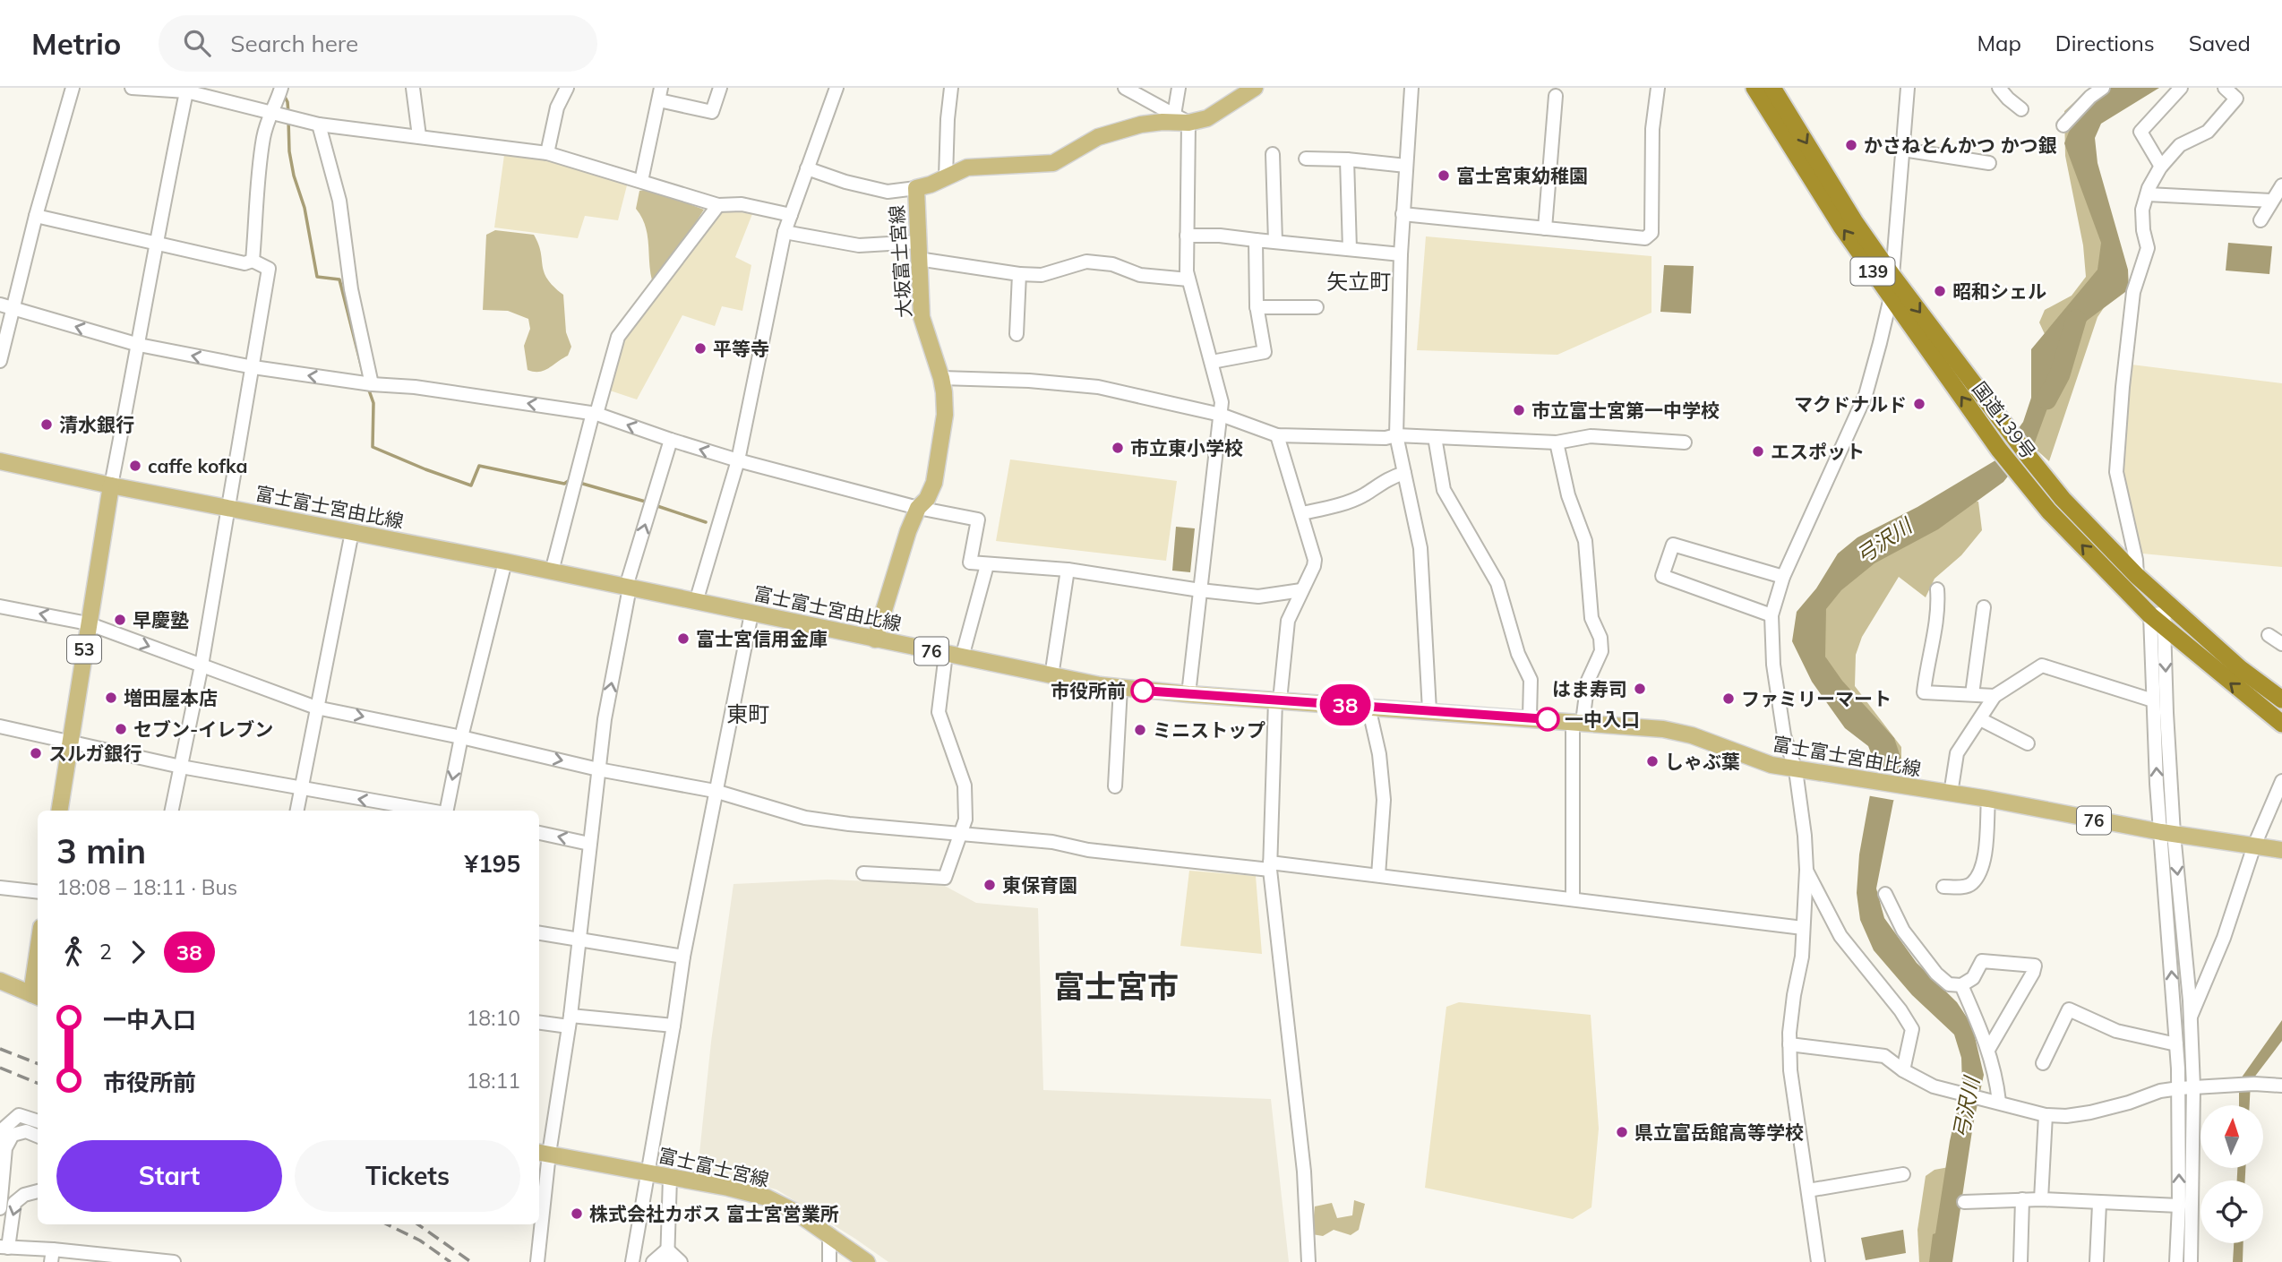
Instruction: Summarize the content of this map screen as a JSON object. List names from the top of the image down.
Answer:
{
  "streets": {
    "highway": ["139", "国道139号"],
    "main road": [
      "大坂富士宮線",
      "富士富士宮由比線",
      "53",
      "76",
      "富士富士宮線"
    ]
  },
  "crossings": [
    ["大坂富士宮線", "富士富士宮由比線"],
    ["富士富士宮由比線", "53"]
  ],
  "districts": ["矢立町", "東町", "富士宮市"],
  "water": ["弓沢川"],
  "places": [
    "かさねとんかつ かつ銀",
    "富士宮東幼稚園",
    "昭和シェル",
    "平等寺",
    "マクドナルド",
    "市立富士宮第一中学校",
    "清水銀行",
    "市立東小学校",
    "エスポット",
    "caffe kofka",
    "早慶塾",
    "富士宮信用金庫",
    "はま寿司",
    "市役所前",
    "増田屋本店",
    "ファミリーマート",
    "一中入口",
    "セブン-イレブン",
    "ミニストップ",
    "スルガ銀行",
    "しゃぶ葉",
    "東保育園",
    "県立富岳館高等学校",
    "株式会社カボス 富士宮営業所"
  ],
  "lines": ["bus line 38"],
  "north": "top",
  "page": {
    "header": "Metrio",
    "search": "Search here",
    "nav": ["Map", "Directions", "Saved"],
    "on_map": "38",
    "heading": ["3 min", "18:08 – 18:11 · Bus", "¥195"],
    "legs": ["2", "38"],
    "list": [
      {
        "name": "一中入口",
        "value": "18:10"
      },
      {
        "name": "市役所前",
        "value": "18:11"
      }
    ],
    "buttons": ["Start", "Tickets"]
  }
}
